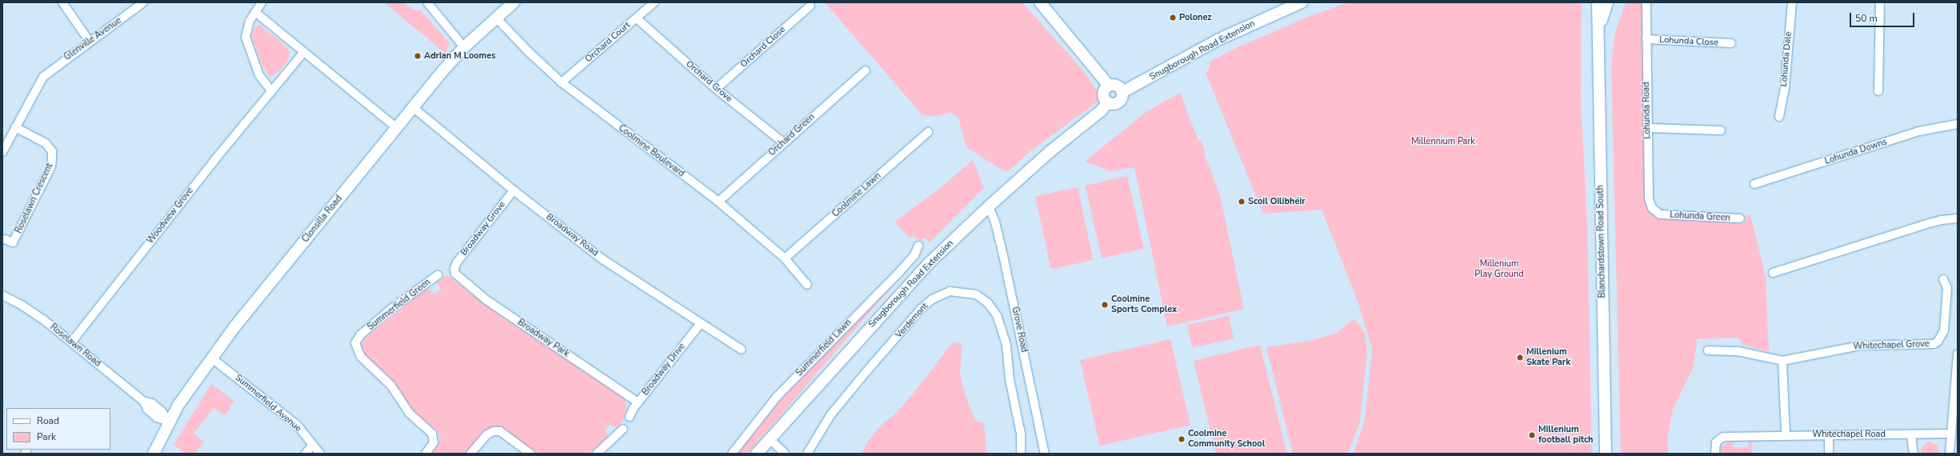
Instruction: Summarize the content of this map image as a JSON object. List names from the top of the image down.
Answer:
{
  "streets": {
    "main road": ["Snugborough Road Extension", "Clonsilla Road", "Blanchardstown Road South"],
    "street": [
      "Glenville Avenue",
      "Lohunda Close",
      "Orchard Court",
      "Orchard Close",
      "Lohunda Dale",
      "Orchard Grove",
      "Lohunda Road",
      "Orchard Green",
      "Coolmine Boulevard",
      "Lohunda Downs",
      "Coolmine Lawn",
      "Roselawn Crescent",
      "Woodview Grove",
      "Lohunda Green",
      "Broadway Grove",
      "Broadway Road",
      "Summerfield Green",
      "Verdemont",
      "Grove Road",
      "Broadway Park",
      "Roselawn Road",
      "Whitechapel Grove",
      "Summerfield Lawn",
      "Broadway Drive",
      "Summerfield Avenue",
      "Whitechapel Road"
    ]
  },
  "crossings": [
    ["Glenville Avenue", "Roselawn Crescent"],
    ["Lohunda Close", "Lohunda Road"],
    ["Orchard Court", "Orchard Grove"],
    ["Orchard Court", "Coolmine Boulevard"],
    ["Orchard Close", "Orchard Grove"],
    ["Snugborough Road Extension", "Grove Road"],
    ["Orchard Grove", "Orchard Green"],
    ["Lohunda Road", "Lohunda Green"],
    ["Orchard Green", "Coolmine Boulevard"],
    ["Coolmine Boulevard", "Coolmine Lawn"],
    ["Coolmine Boulevard", "Clonsilla Road"],
    ["Woodview Grove", "Roselawn Road"],
    ["Clonsilla Road", "Broadway Road"],
    ["Clonsilla Road", "Roselawn Road"],
    ["Clonsilla Road", "Summerfield Avenue"],
    ["Broadway Grove", "Broadway Road"],
    ["Broadway Grove", "Broadway Park"],
    ["Broadway Road", "Broadway Drive"],
    ["Broadway Park", "Broadway Drive"]
  ],
  "parks": ["Millennium Park", "Millenium Play Ground"],
  "places": [
    "Polonez",
    "Adrian M Loomes",
    "Scoil Oilibhéir",
    "Coolmine Sports Complex",
    "Millenium Skate Park",
    "Millenium football pitch",
    "Coolmine Community School"
  ],
  "legend": ["Road", "Park"],
  "scale_bar": "50 m"
}
